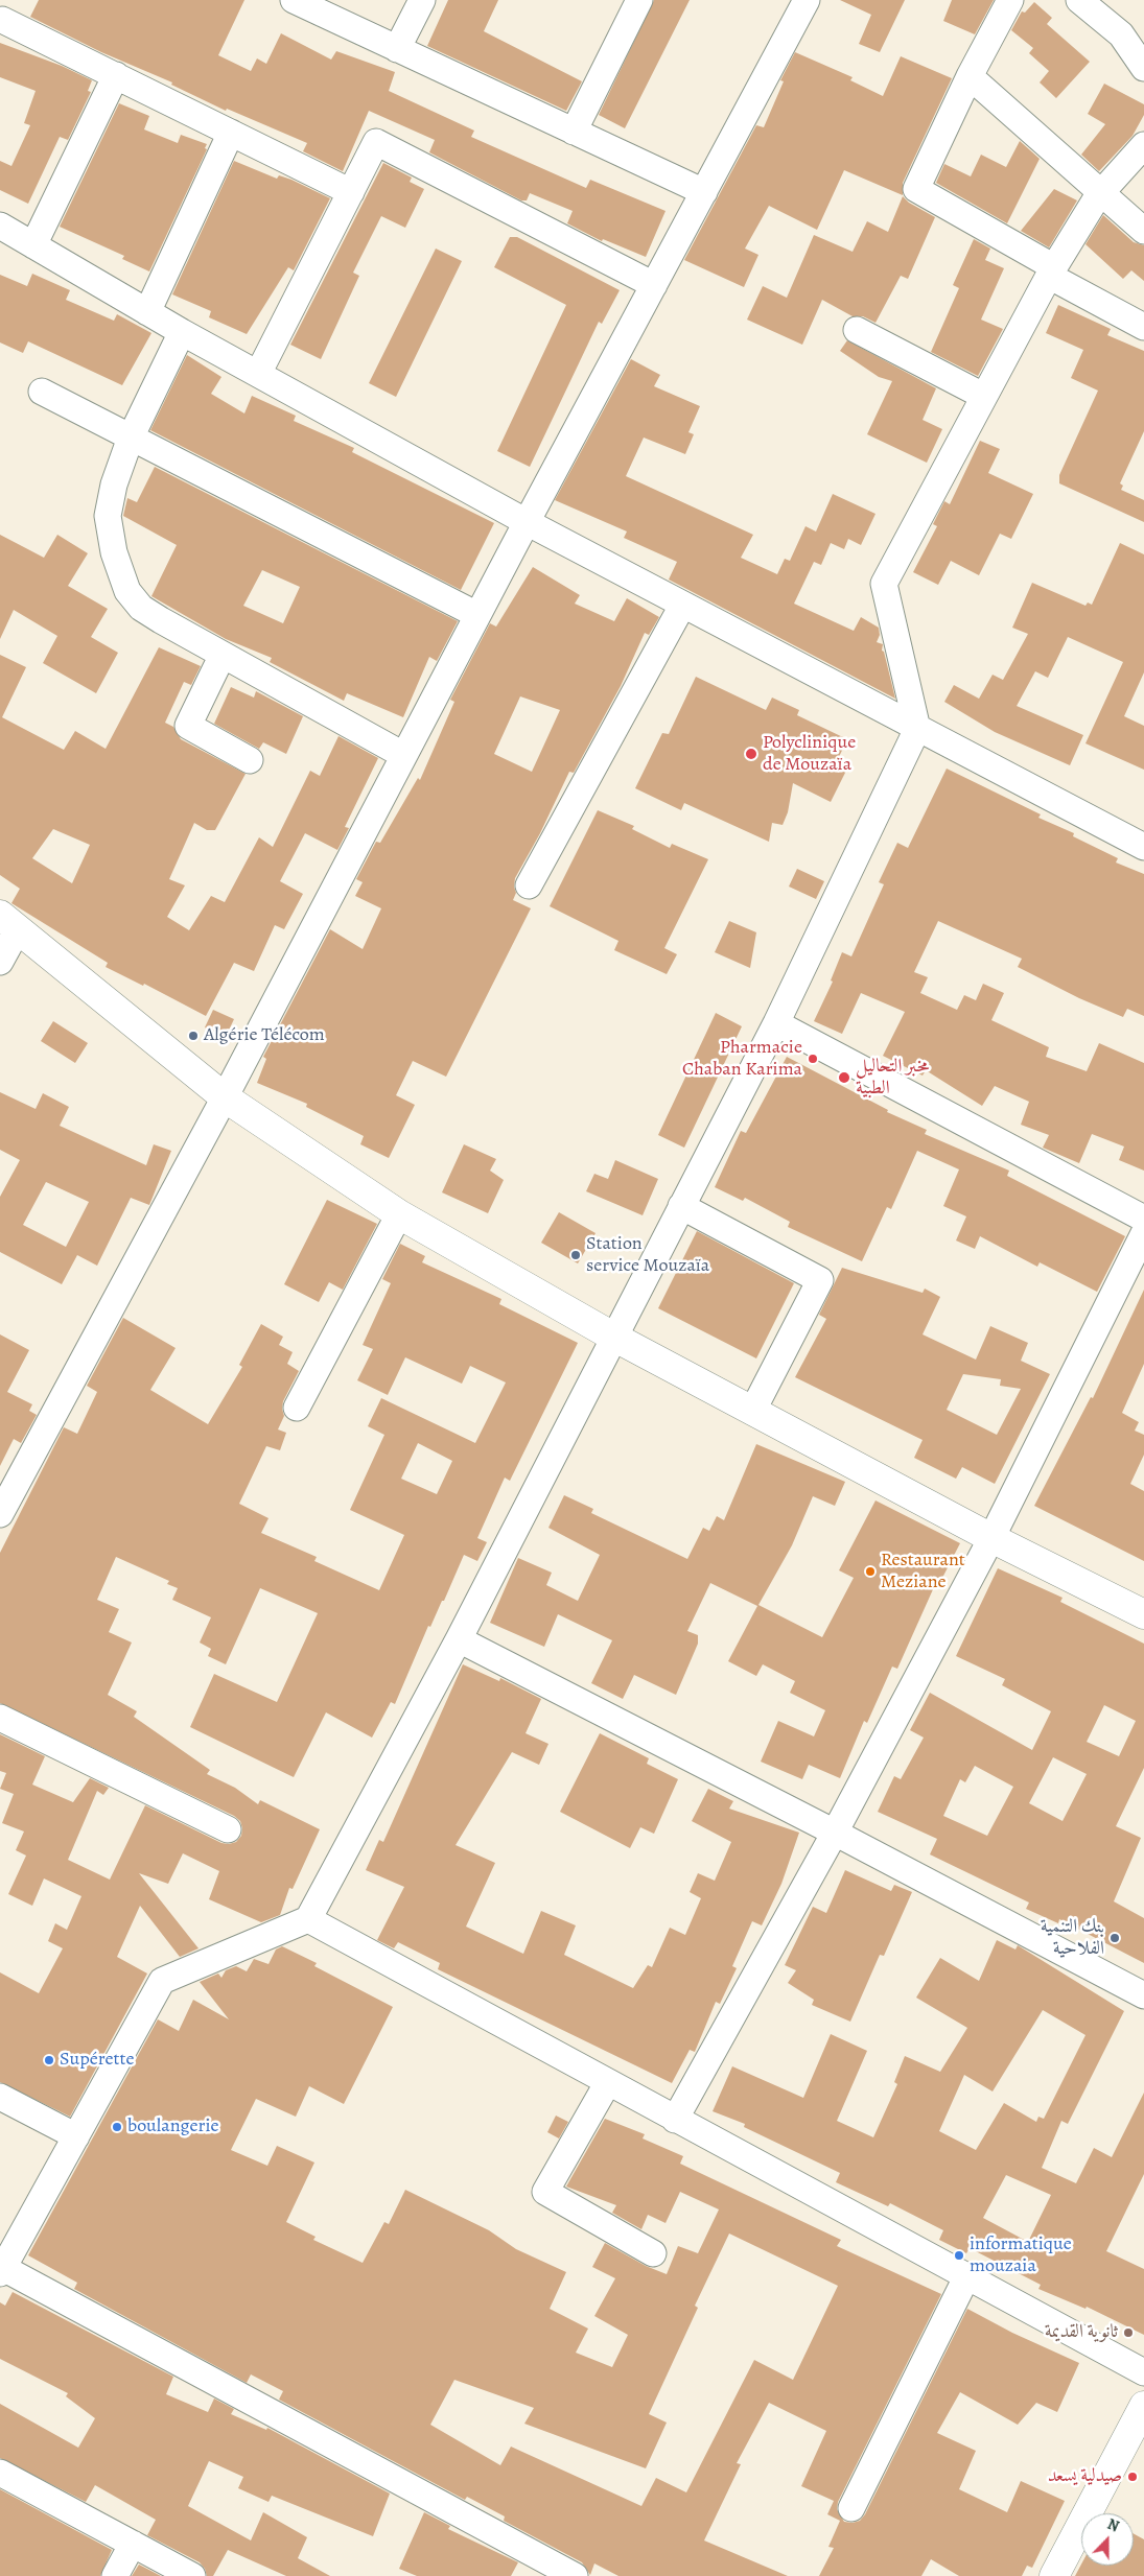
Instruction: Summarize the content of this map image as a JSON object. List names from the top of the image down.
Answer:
{
  "places": [
    "Polyclinique de Mouzaïa",
    "Algérie Télécom",
    "Pharmacie Chaban Karima",
    "مخبر التحاليل الطبية",
    "Station service Mouzaïa",
    "Restaurant Meziane",
    "بنك التنمية الفلاحية",
    "Supérette",
    "boulangerie",
    "informatique mouzaia",
    "ثانوية القديمة",
    "صيدلية يسعد"
  ],
  "north": "top"
}
